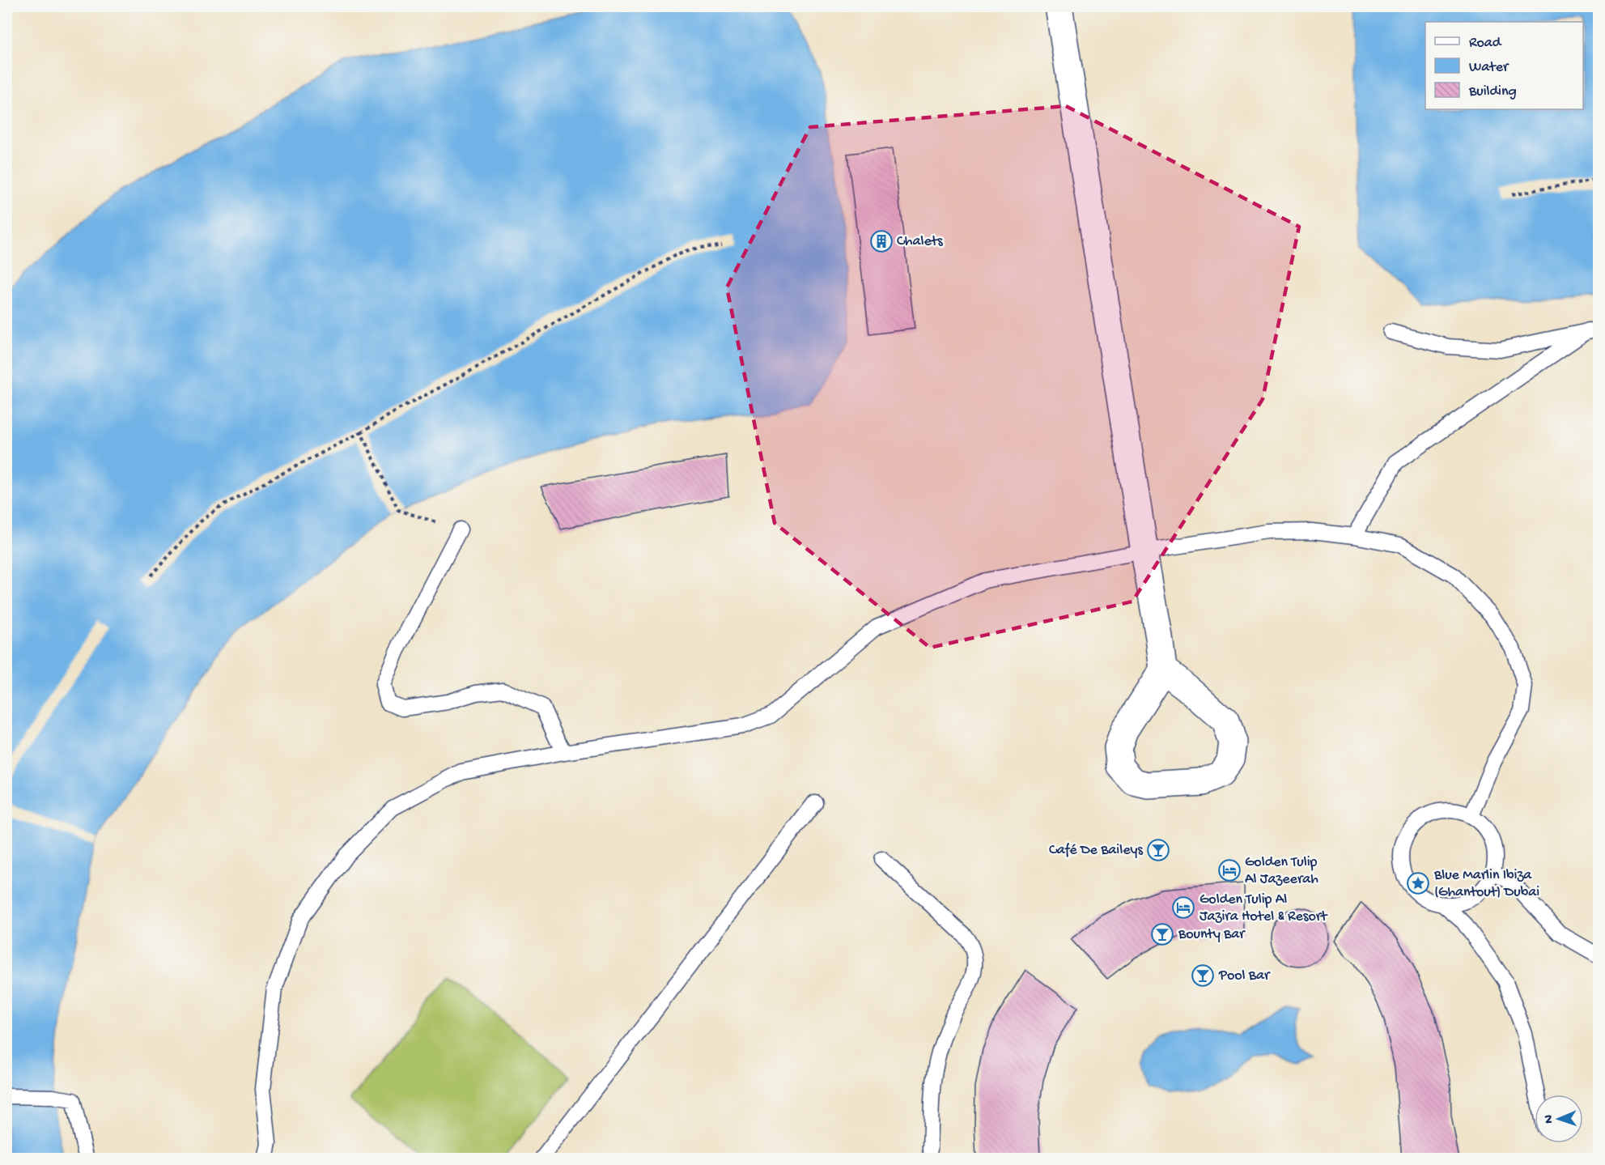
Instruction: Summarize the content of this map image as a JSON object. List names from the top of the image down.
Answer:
{
  "places": {
    "building": ["Chalets"],
    "bar": ["Café De Baileys", "Bounty Bar", "Pool Bar"],
    "hotel": ["Golden Tulip Al Jazeerah", "Golden Tulip Al Jazira Hotel & Resort"],
    "place": ["Blue Marlin Ibiza (Ghantout) Dubai"]
  },
  "legend": ["Road", "Water", "Building"],
  "north": "left"
}
